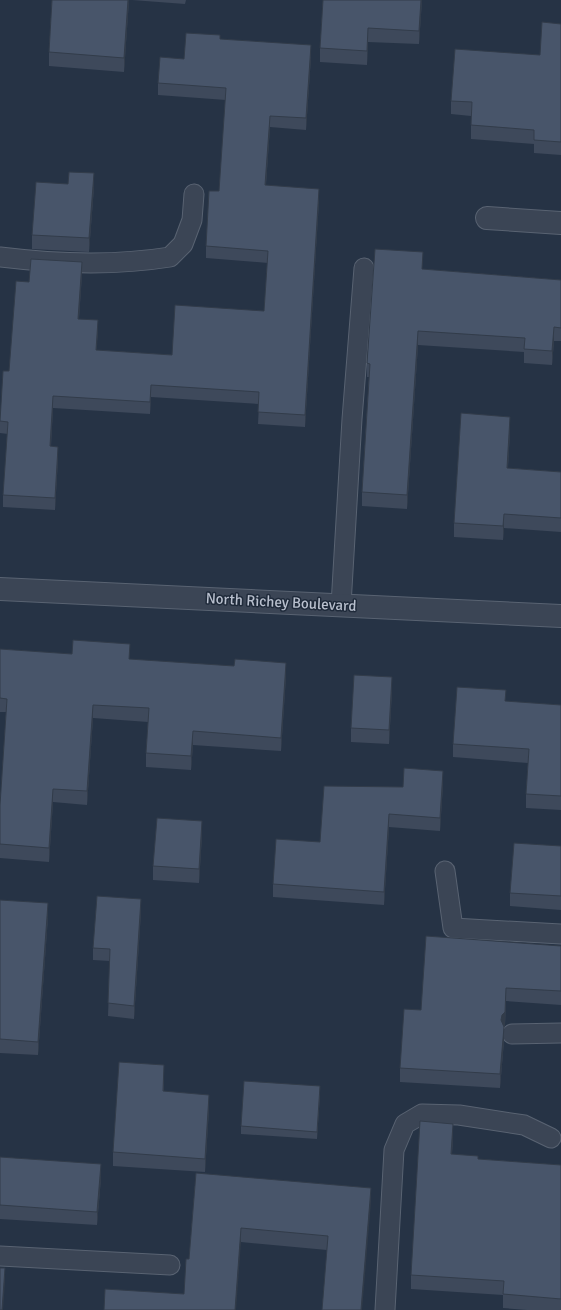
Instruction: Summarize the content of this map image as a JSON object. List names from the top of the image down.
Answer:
{
  "streets": {
    "street": ["North Richey Boulevard"]
  }
}
